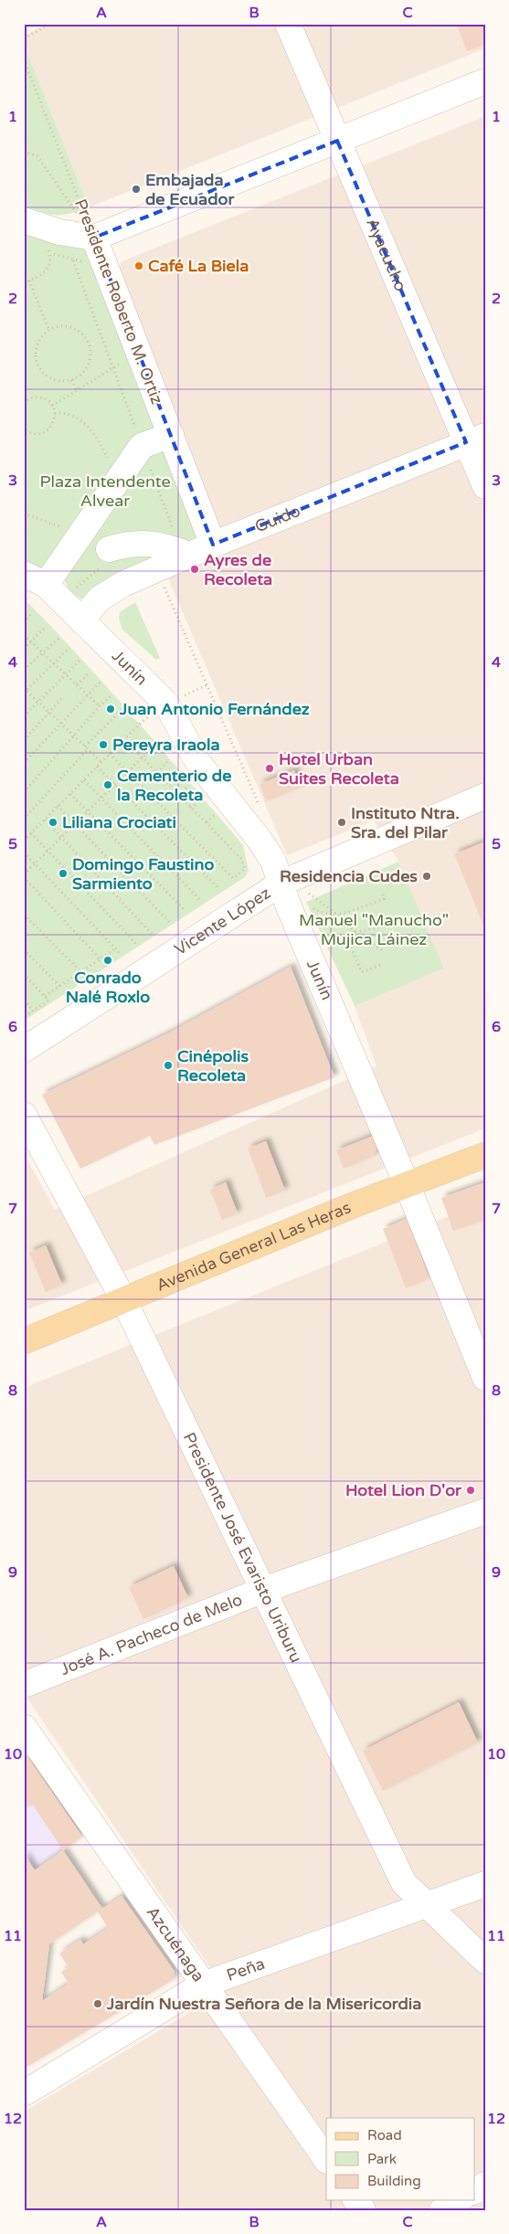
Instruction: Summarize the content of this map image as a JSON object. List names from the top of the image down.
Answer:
{
  "streets": {
    "main road": ["Avenida General Las Heras"],
    "street": [
      "Ayacucho",
      "Presidente Roberto M. Ortiz",
      "Guido",
      "Junín",
      "Vicente López",
      "Presidente José Evaristo Uriburu",
      "José A. Pacheco de Melo",
      "Azcuénaga",
      "Peña"
    ]
  },
  "crossings": [
    ["Ayacucho", "Guido"],
    ["Presidente Roberto M. Ortiz", "Guido"],
    ["Guido", "Junín"],
    ["Junín", "Vicente López"],
    ["Junín", "Avenida General Las Heras"],
    ["Avenida General Las Heras", "Presidente José Evaristo Uriburu"],
    ["Presidente José Evaristo Uriburu", "José A. Pacheco de Melo"],
    ["Presidente José Evaristo Uriburu", "Peña"],
    ["Azcuénaga", "Peña"]
  ],
  "parks": ["Plaza Intendente Alvear", "Manuel \"Manucho\" Mujica Láinez"],
  "places": [
    "Embajada de Ecuador",
    "Café La Biela",
    "Ayres de Recoleta",
    "Juan Antonio Fernández",
    "Pereyra Iraola",
    "Hotel Urban Suites Recoleta",
    "Cementerio de la Recoleta",
    "Liliana Crociati",
    "Instituto Ntra. Sra. del Pilar",
    "Domingo Faustino Sarmiento",
    "Residencia Cudes",
    "Conrado Nalé Roxlo",
    "Cinépolis Recoleta",
    "Hotel Lion D'or",
    "Jardín Nuestra Señora de la Misericordia"
  ],
  "legend": ["Road", "Park", "Building"],
  "grid": {
    "columns": ["A", "B", "C"],
    "rows": [
      "1",
      "2",
      "3",
      "4",
      "5",
      "6",
      "7",
      "8",
      "9",
      "10",
      "11",
      "12"
    ]
  }
}
